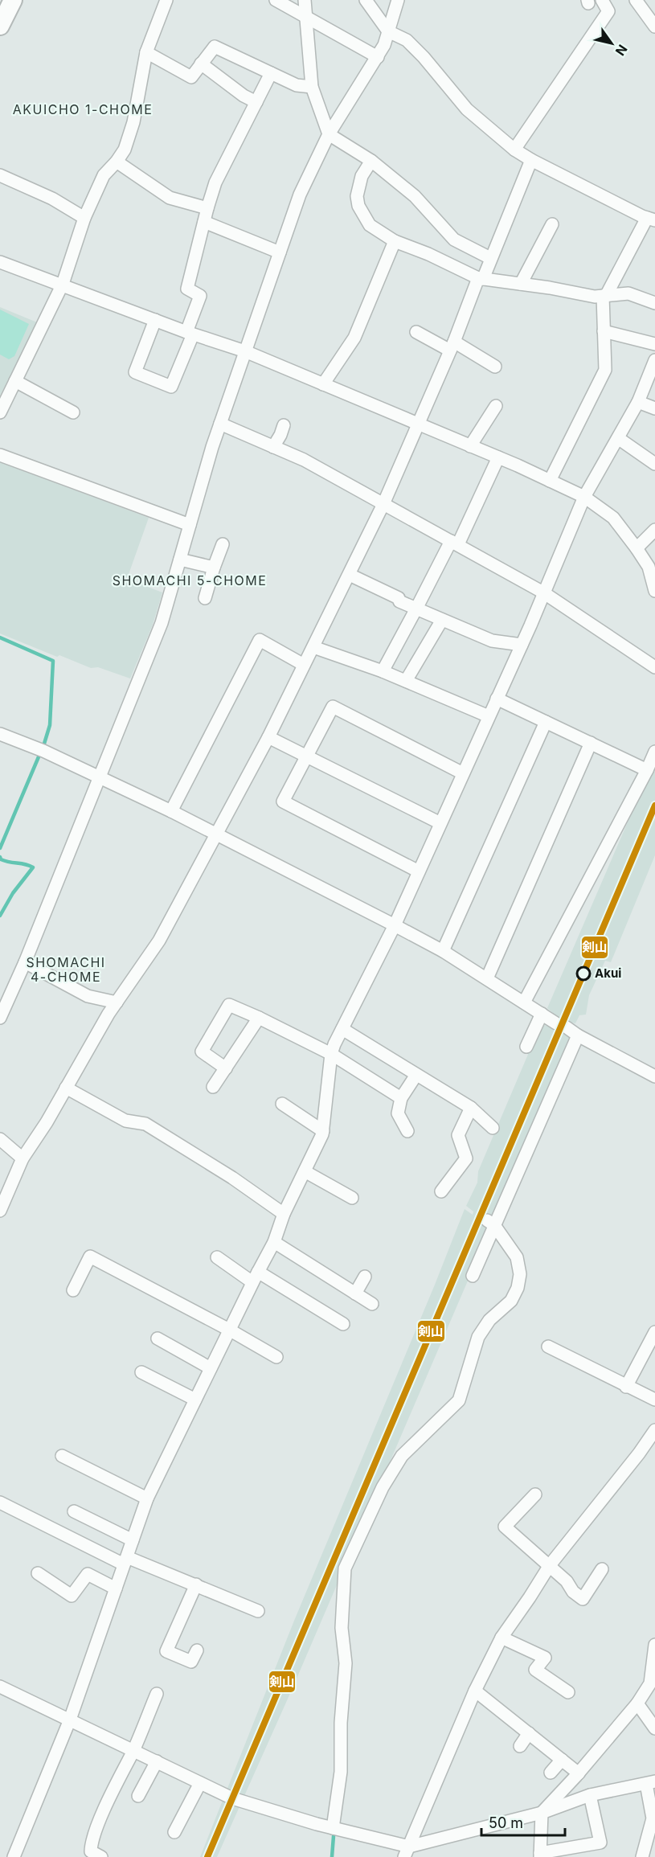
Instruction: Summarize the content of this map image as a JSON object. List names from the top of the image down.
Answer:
{
  "districts": ["AKUICHO 1-CHOME", "SHOMACHI 5-CHOME", "SHOMACHI 4-CHOME"],
  "places": ["Akui"],
  "lines": ["transit line 剣山"],
  "scale_bar": "50 m",
  "north": "bottom right"
}
